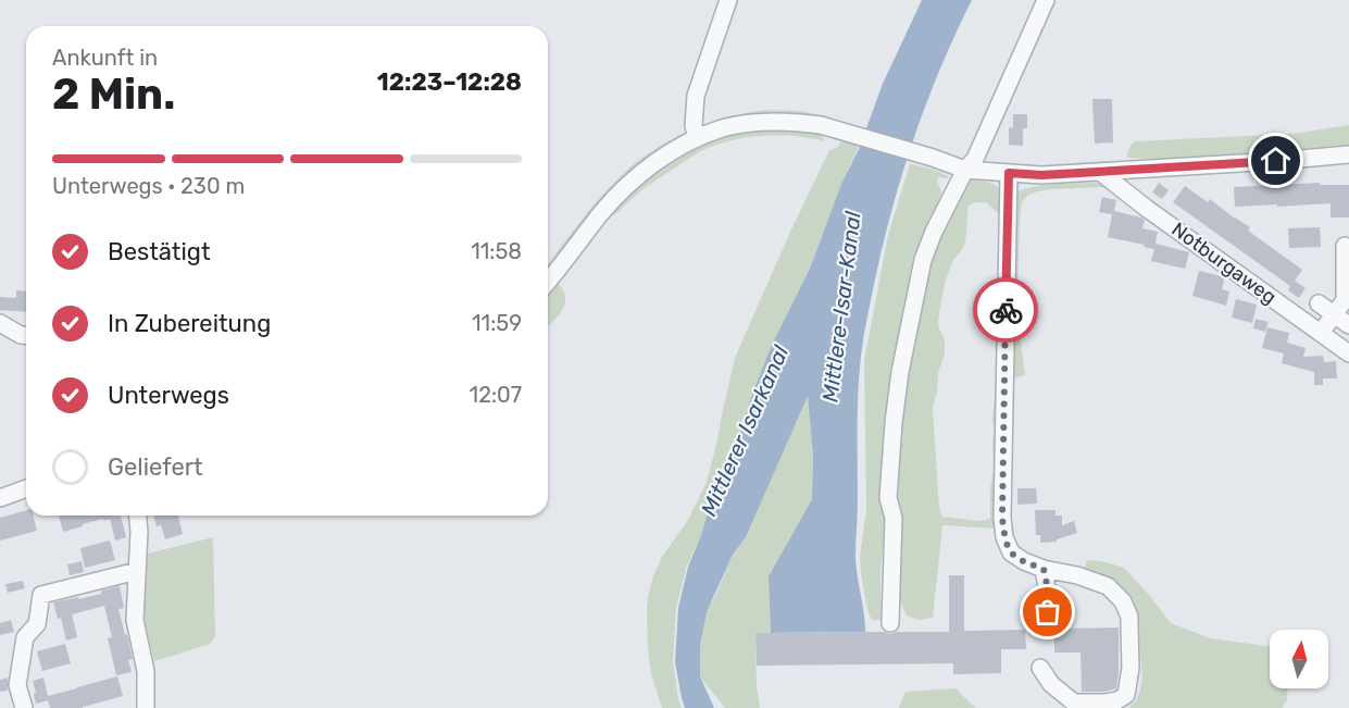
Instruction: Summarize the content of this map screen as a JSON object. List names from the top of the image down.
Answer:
{
  "streets": {
    "street": ["Notburgaweg"]
  },
  "water": ["Mittlere-Isar-Kanal", "Mittlerer Isarkanal"],
  "north": "top",
  "page": {
    "heading": ["2 Min.", "Ankunft in", "12:23–12:28"],
    "bar": "Unterwegs · 230 m",
    "list": [
      ["Bestätigt", "11:58"],
      ["In Zubereitung", "11:59"],
      ["Unterwegs", "12:07"],
      "Geliefert"
    ]
  }
}
